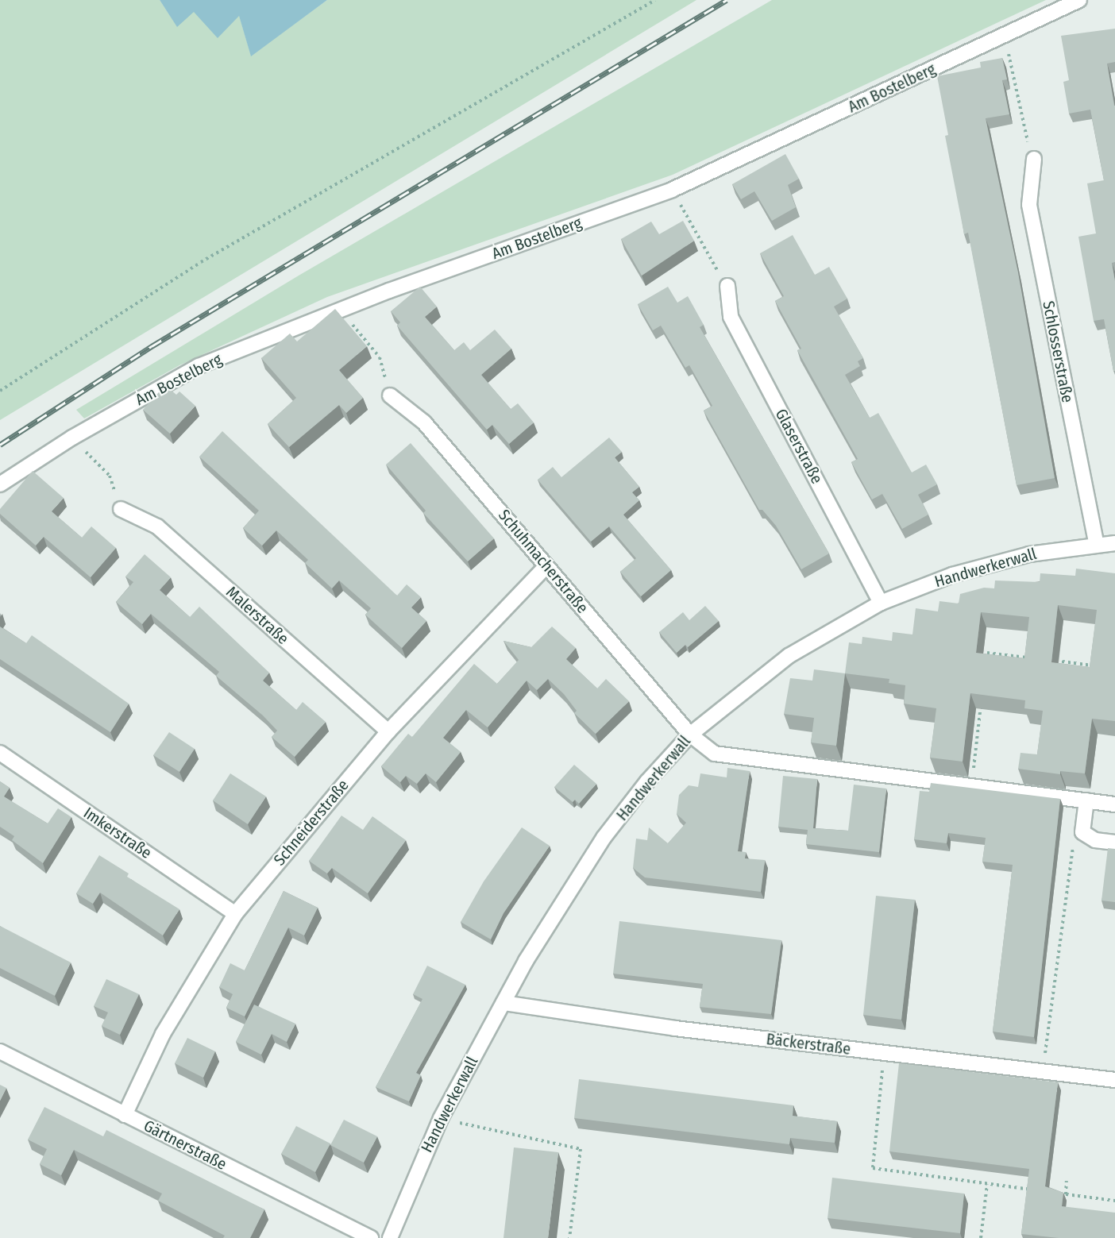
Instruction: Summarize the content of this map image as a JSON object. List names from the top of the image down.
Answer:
{
  "streets": {
    "street": [
      "Am Bostelberg",
      "Schlosserstraße",
      "Glaserstraße",
      "Schuhmacherstraße",
      "Handwerkerwall",
      "Malerstraße",
      "Schneiderstraße",
      "Imkerstraße",
      "Bäckerstraße",
      "Gärtnerstraße"
    ]
  },
  "crossings": [
    ["Schlosserstraße", "Handwerkerwall"],
    ["Glaserstraße", "Handwerkerwall"],
    ["Schuhmacherstraße", "Handwerkerwall"],
    ["Schuhmacherstraße", "Schneiderstraße"],
    ["Handwerkerwall", "Bäckerstraße"],
    ["Malerstraße", "Schneiderstraße"],
    ["Schneiderstraße", "Imkerstraße"],
    ["Schneiderstraße", "Gärtnerstraße"]
  ]
}
